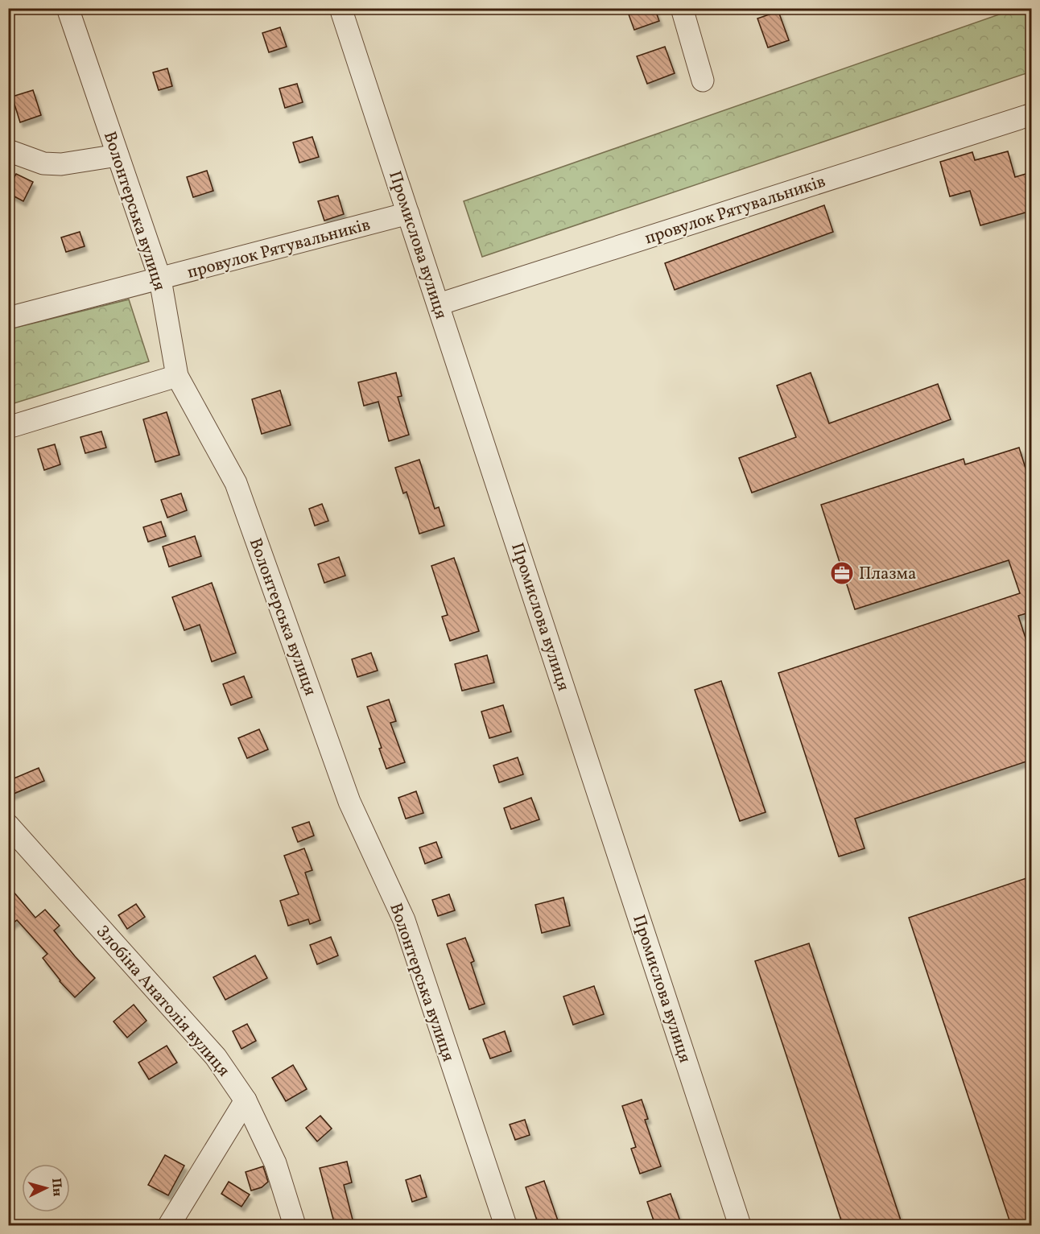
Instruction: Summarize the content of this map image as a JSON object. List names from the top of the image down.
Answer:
{
  "streets": {
    "street": [
      "провулок Рятувальників",
      "Волонтерська вулиця",
      "Промислова вулиця",
      "Злобіна Анатолія вулиця"
    ]
  },
  "crossings": [
    ["провулок Рятувальників", "Волонтерська вулиця"],
    ["провулок Рятувальників", "Промислова вулиця"]
  ],
  "places": {
    "office": ["Плазма"]
  },
  "north": "right"
}
